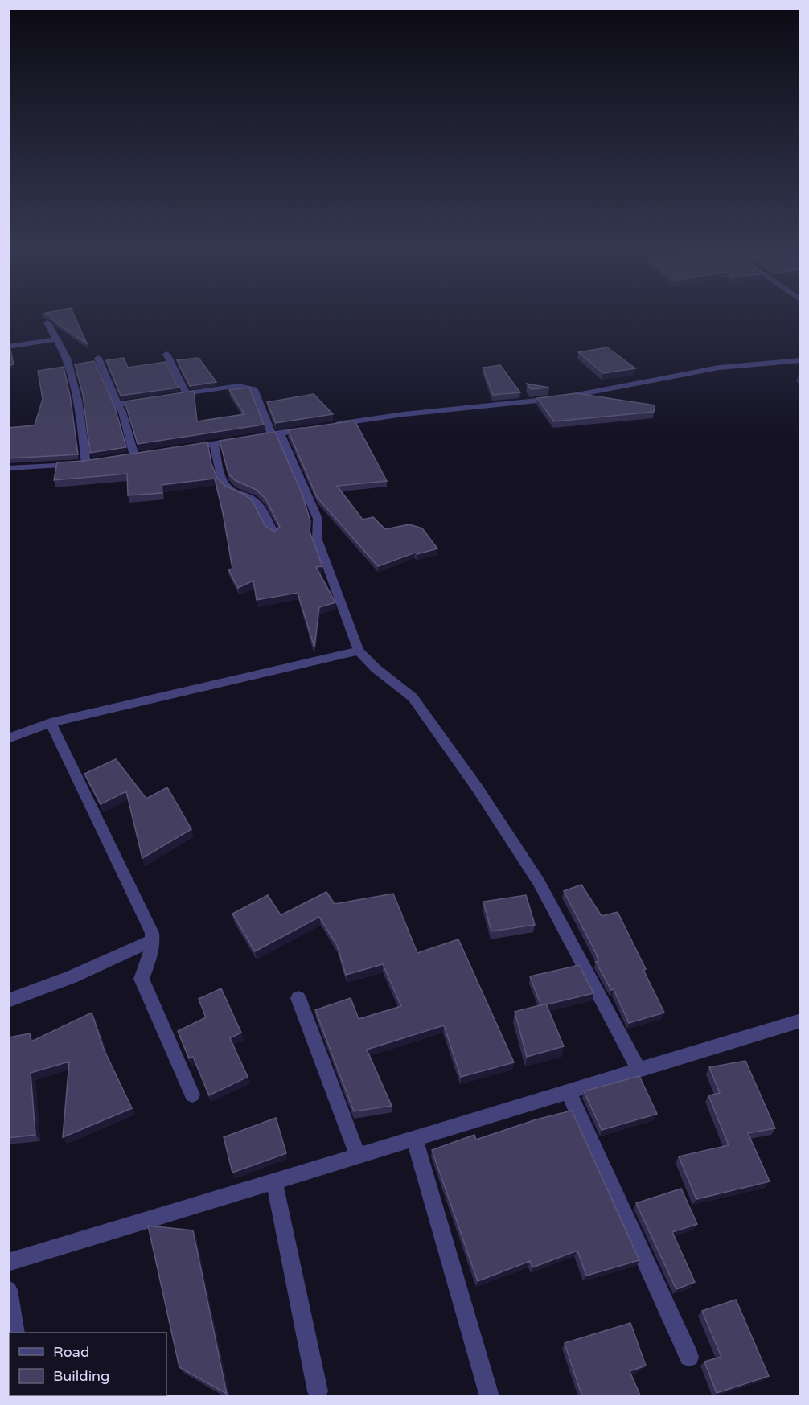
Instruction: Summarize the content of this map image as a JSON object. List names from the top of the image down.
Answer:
{
  "legend": ["Road", "Building"]
}
